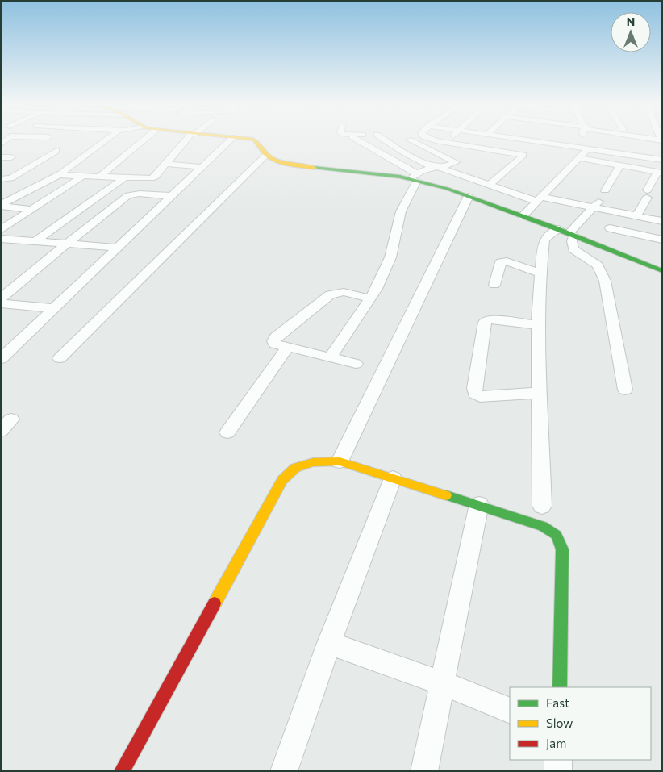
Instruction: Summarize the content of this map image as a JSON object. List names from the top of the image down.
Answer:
{
  "legend": ["Fast", "Slow", "Jam"],
  "north": "top"
}
